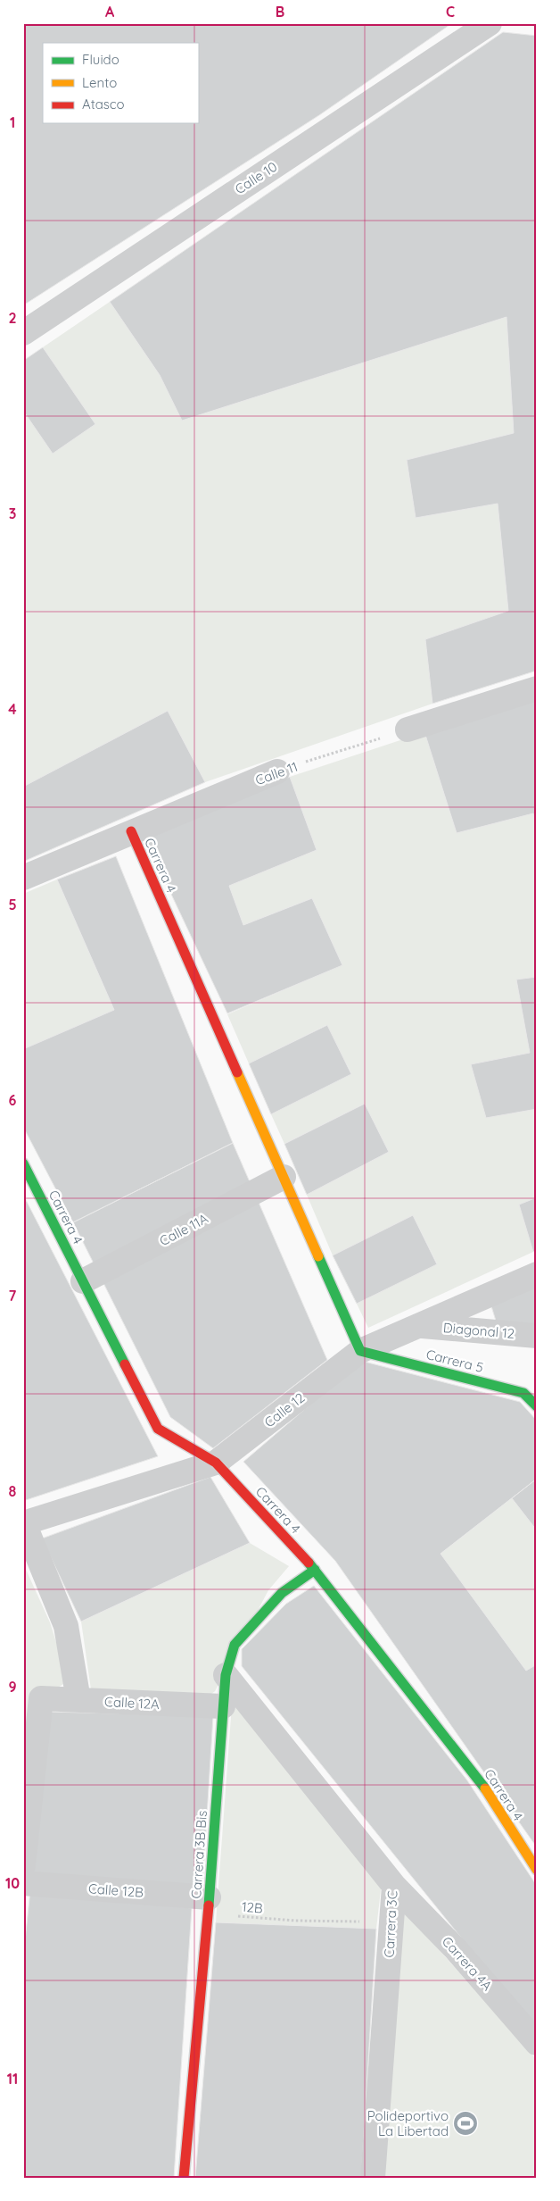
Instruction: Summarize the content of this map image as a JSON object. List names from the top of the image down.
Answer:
{
  "streets": {
    "street": [
      "Calle 10",
      "Calle 11",
      "Carrera 4",
      "Calle 11A",
      "Diagonal 12",
      "Carrera 5",
      "Calle 12",
      "Calle 12A",
      "Carrera 3B Bis",
      "Calle 12B",
      "Carrera 3C",
      "Carrera 4A"
    ],
    "path": ["12B"]
  },
  "crossings": [
    ["Calle 11", "Carrera 4"],
    ["Carrera 4", "Calle 11A"],
    ["Carrera 4", "Carrera 5"],
    ["Carrera 4", "Calle 12"],
    ["Carrera 4", "Carrera 3B Bis"],
    ["Diagonal 12", "Calle 12"],
    ["Carrera 5", "Calle 12"],
    ["Calle 12A", "Carrera 3B Bis"],
    ["Carrera 3B Bis", "Calle 12B"],
    ["Carrera 3B Bis", "12B"],
    ["Carrera 3B Bis", "Carrera 3C"],
    ["Calle 12B", "12B"],
    ["12B", "Carrera 3C"],
    ["Carrera 3C", "Carrera 4A"]
  ],
  "places": {
    "sports": ["Polideportivo La Libertad"]
  },
  "legend": ["Fluido", "Lento", "Atasco"],
  "grid": {
    "columns": ["A", "B", "C"],
    "rows": [
      "1",
      "2",
      "3",
      "4",
      "5",
      "6",
      "7",
      "8",
      "9",
      "10",
      "11"
    ]
  }
}
